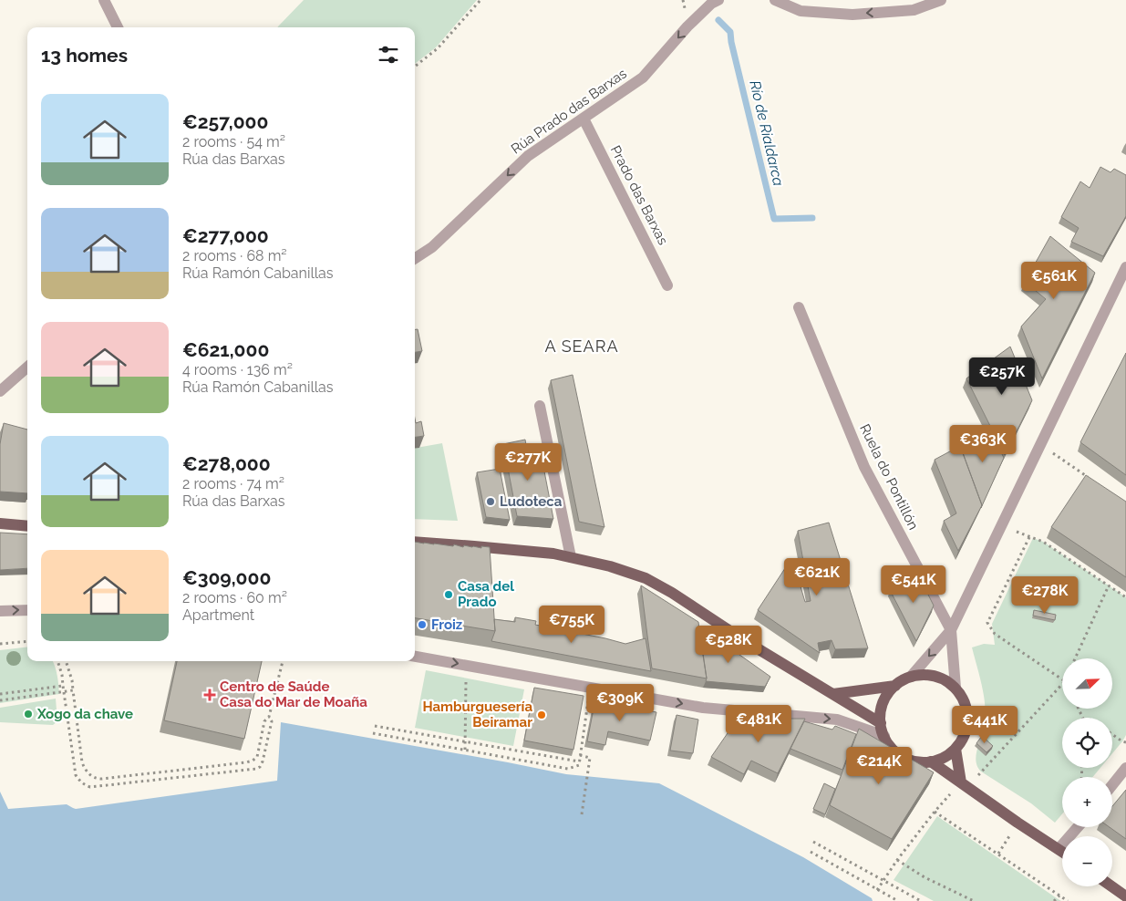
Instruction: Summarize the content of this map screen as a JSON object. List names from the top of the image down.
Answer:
{
  "streets": {
    "street": ["Rúa Prado das Barxas", "Prado das Barxas", "Ruela do Pontillón"]
  },
  "crossings": [
    ["Rúa Prado das Barxas", "Prado das Barxas"]
  ],
  "one_way": ["Rúa Prado das Barxas"],
  "districts": ["A SEARA"],
  "water": ["Río de Rialdarca"],
  "places": {
    "other": [
      "Ludoteca",
      "Casa del Prado",
      "Froiz",
      "Xogo da chave",
      "Hamburguesería Beiramar"
    ],
    "health": ["Centro de Saúde Casa do Mar de Moaña"]
  },
  "north": "top right",
  "page": {
    "heading": "13 homes",
    "list": [
      {
        "name": "€257,000",
        "note": "2 rooms · 54 m² · Rúa das Barxas"
      },
      {
        "name": "€277,000",
        "note": "2 rooms · 68 m² · Rúa Ramón Cabanillas"
      },
      {
        "name": "€621,000",
        "note": "4 rooms · 136 m² · Rúa Ramón Cabanillas"
      },
      {
        "name": "€278,000",
        "note": "2 rooms · 74 m² · Rúa das Barxas"
      },
      {
        "name": "€309,000",
        "note": "2 rooms · 60 m² · Apartment"
      }
    ],
    "price": [
      "€561K",
      "€257K",
      "€363K",
      "€277K",
      "€621K",
      "€541K",
      "€278K",
      "€755K",
      "€528K",
      "€309K",
      "€481K",
      "€441K",
      "€214K"
    ],
    "map_buttons": ["+", "−"]
  }
}
